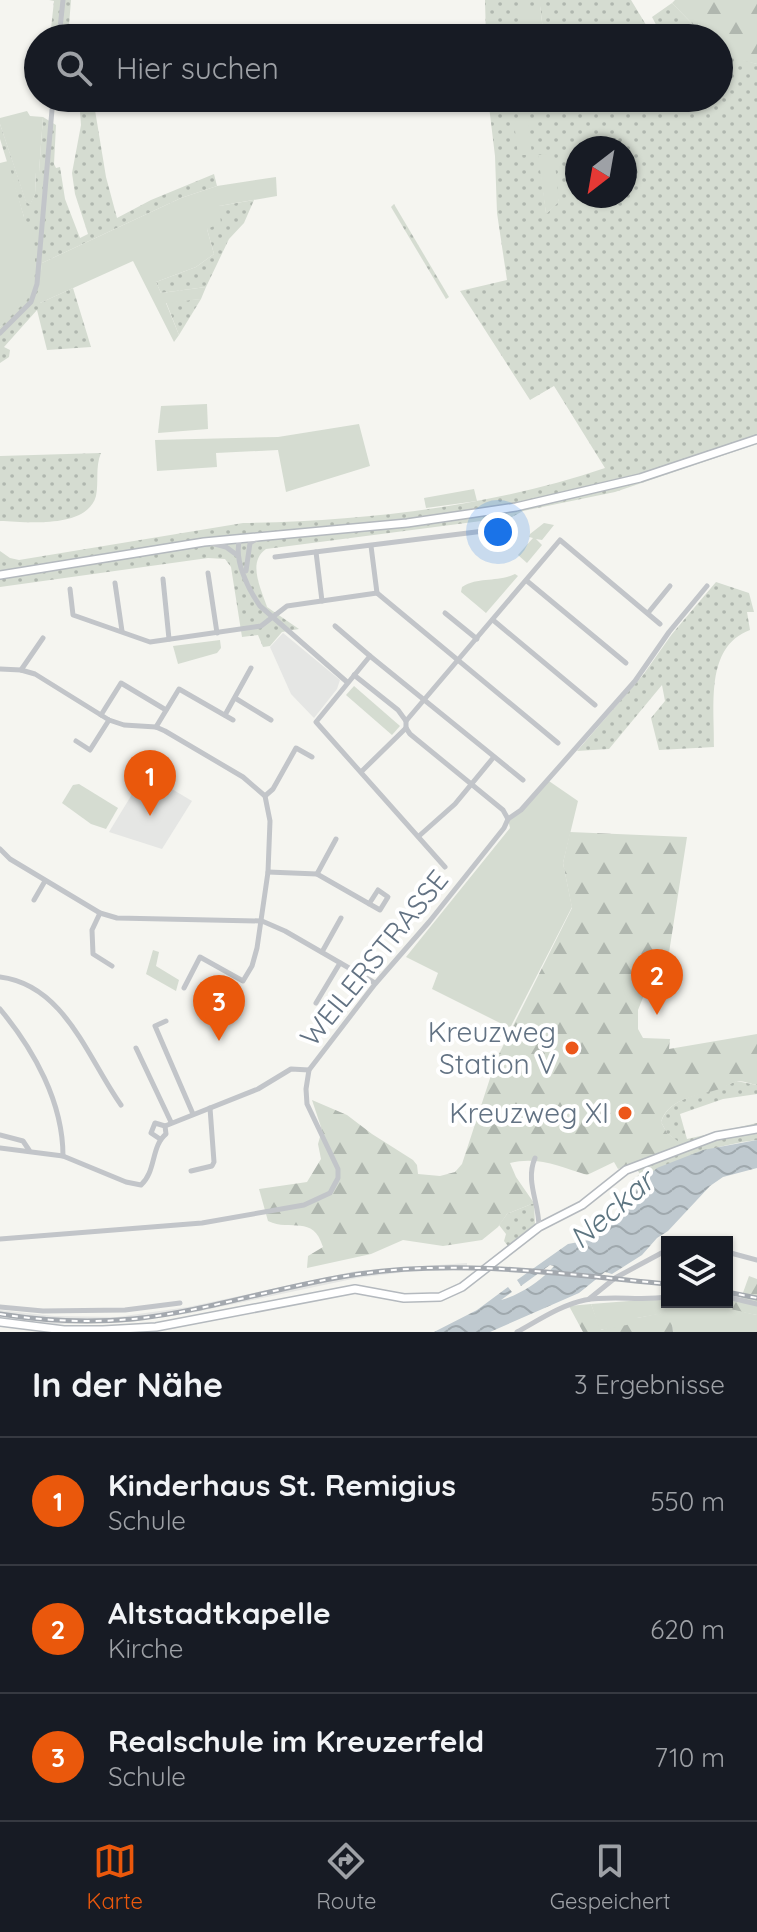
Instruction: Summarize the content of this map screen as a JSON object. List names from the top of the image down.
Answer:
{
  "streets": {
    "street": ["WEILERSTRASSE"]
  },
  "water": ["Neckar"],
  "places": ["Kreuzweg Station V", "Kreuzweg XI"],
  "north": "bottom left",
  "page": {
    "search": "Hier suchen",
    "pins": ["1", "2", "3"],
    "heading": ["In der Nähe", "3 Ergebnisse"],
    "list": [
      {
        "mark": "1",
        "name": "Kinderhaus St. Remigius",
        "note": "Schule",
        "value": "550 m"
      },
      {
        "mark": "2",
        "name": "Altstadtkapelle",
        "note": "Kirche",
        "value": "620 m"
      },
      {
        "mark": "3",
        "name": "Realschule im Kreuzerfeld",
        "note": "Schule",
        "value": "710 m"
      }
    ],
    "nav": ["Karte", "Route", "Gespeichert"]
  }
}
